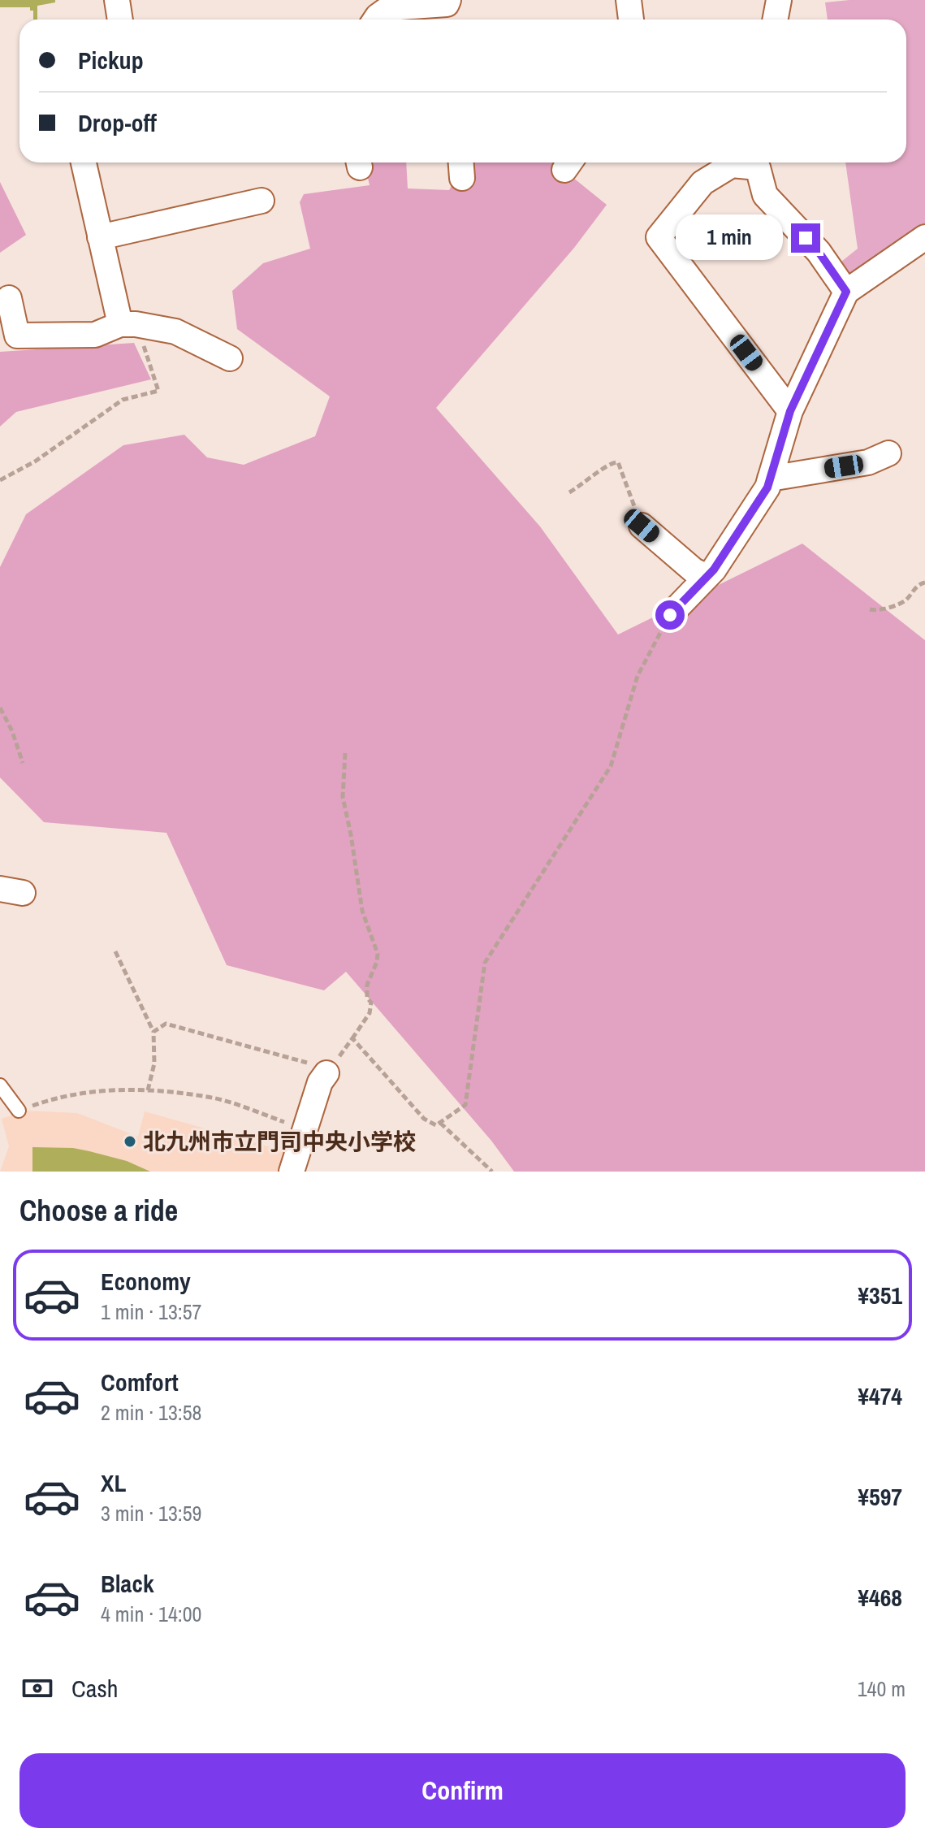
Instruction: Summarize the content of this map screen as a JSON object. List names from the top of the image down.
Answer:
{
  "places": ["北九州市立門司中央小学校"],
  "page": {
    "banner": ["Pickup", "Drop-off"],
    "bubble": "1 min",
    "heading": "Choose a ride",
    "list": [
      {
        "name": "Economy",
        "note": "1 min · 13:57",
        "value": "¥351"
      },
      {
        "name": "Comfort",
        "note": "2 min · 13:58",
        "value": "¥474"
      },
      {
        "name": "XL",
        "note": "3 min · 13:59",
        "value": "¥597"
      },
      {
        "name": "Black",
        "note": "4 min · 14:00",
        "value": "¥468"
      }
    ],
    "pay": ["Cash", "140 m"],
    "buttons": "Confirm"
  }
}
